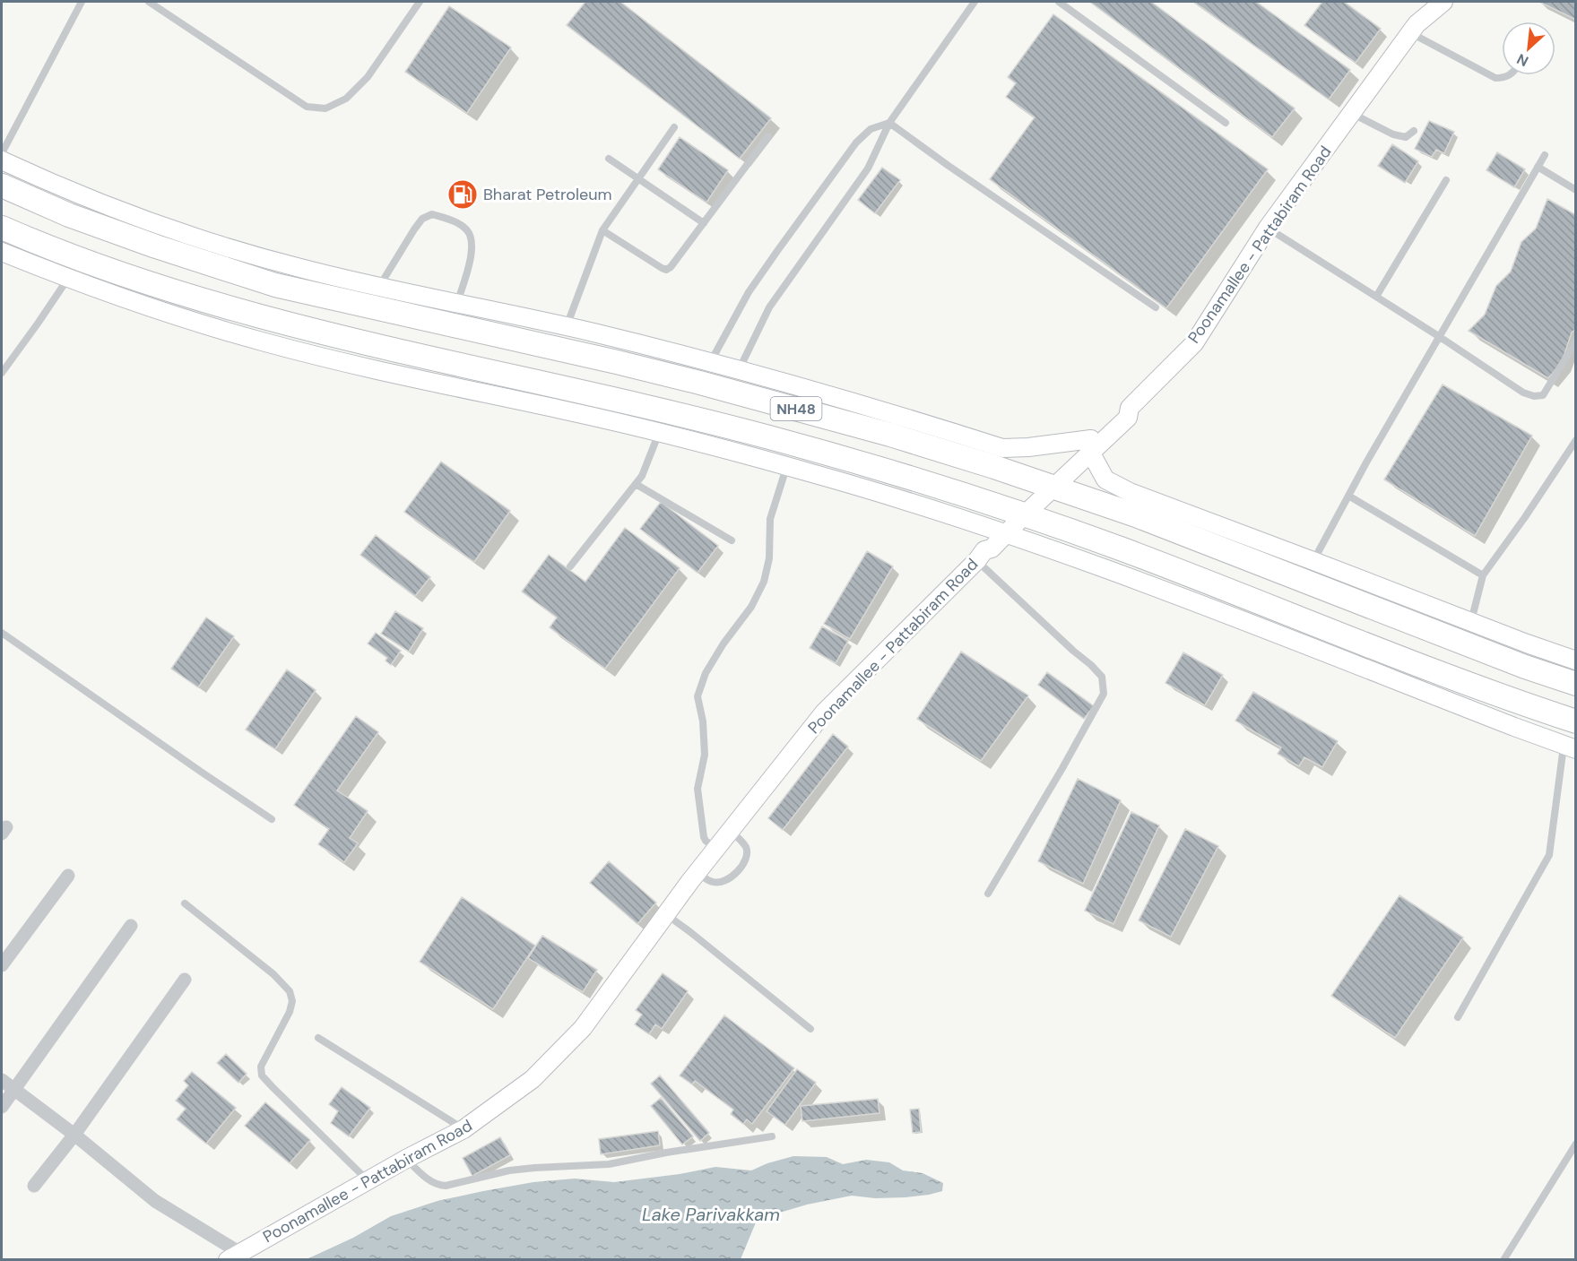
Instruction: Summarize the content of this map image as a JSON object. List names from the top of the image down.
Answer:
{
  "streets": {
    "highway": ["NH48"],
    "street": ["Poonamallee - Pattabiram Road"]
  },
  "crossings": [
    ["Poonamallee - Pattabiram Road", "NH48"]
  ],
  "water": ["Lake Parivakkam"],
  "places": {
    "fuel station": ["Bharat Petroleum"]
  },
  "north": "bottom left"
}
